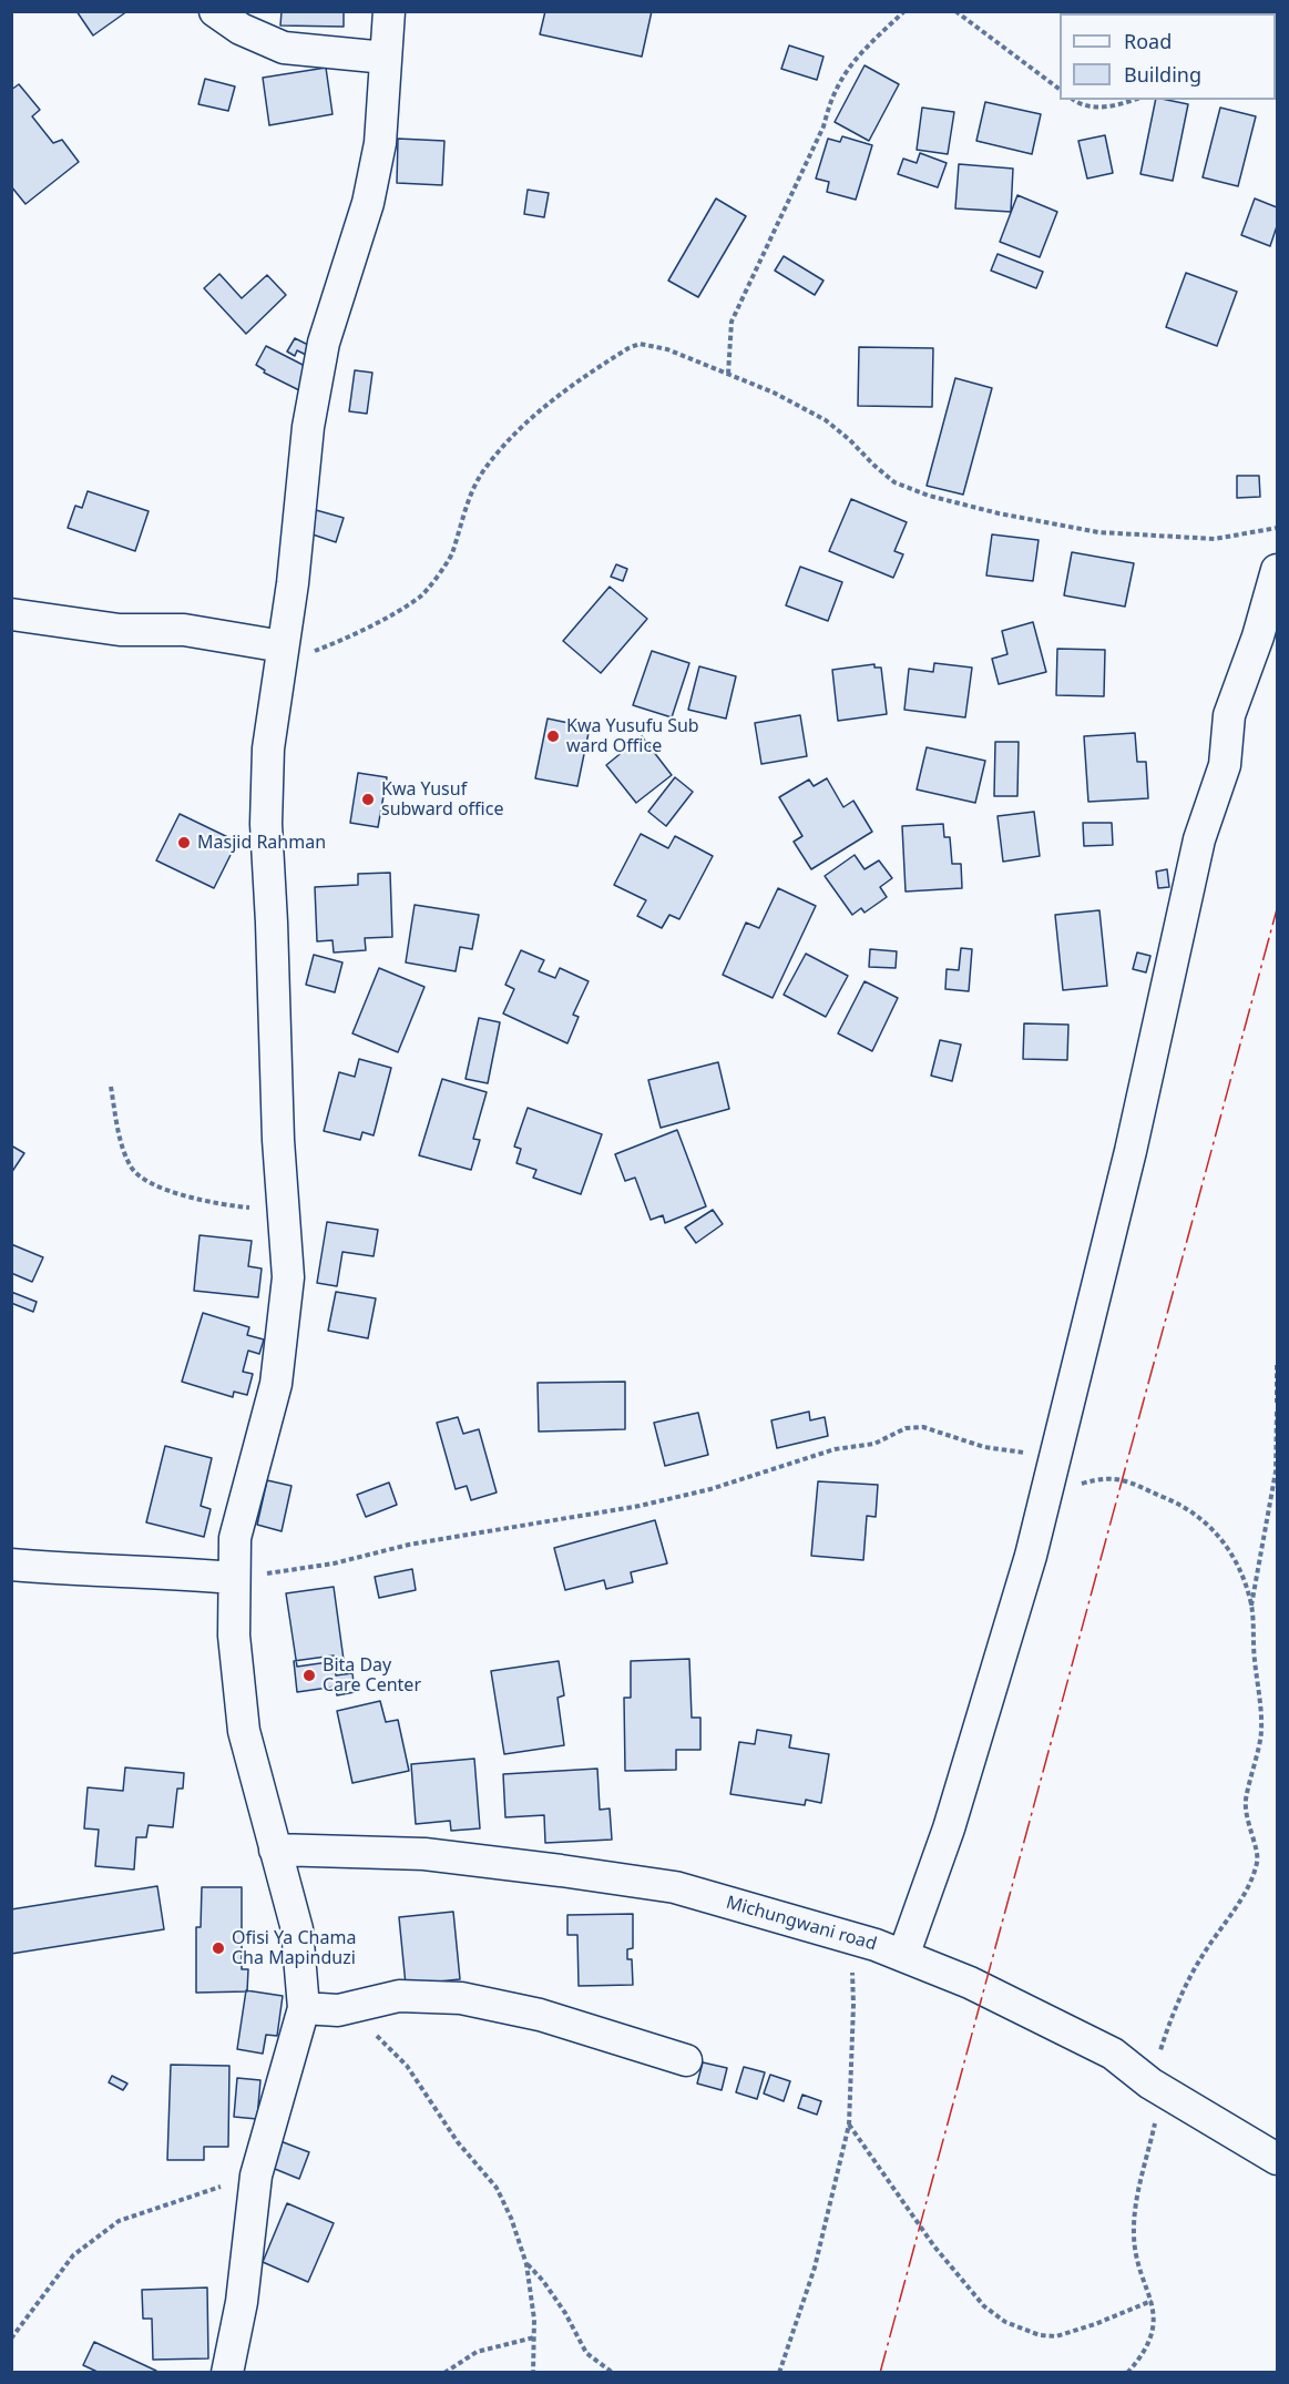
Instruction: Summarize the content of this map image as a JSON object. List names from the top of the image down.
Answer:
{
  "streets": {
    "street": ["Michungwani road"]
  },
  "places": [
    "Kwa Yusufu Sub ward Office",
    "Kwa Yusuf subward office",
    "Masjid Rahman",
    "Bita Day Care Center",
    "Ofisi Ya Chama Cha Mapinduzi"
  ],
  "legend": ["Road", "Building"]
}
